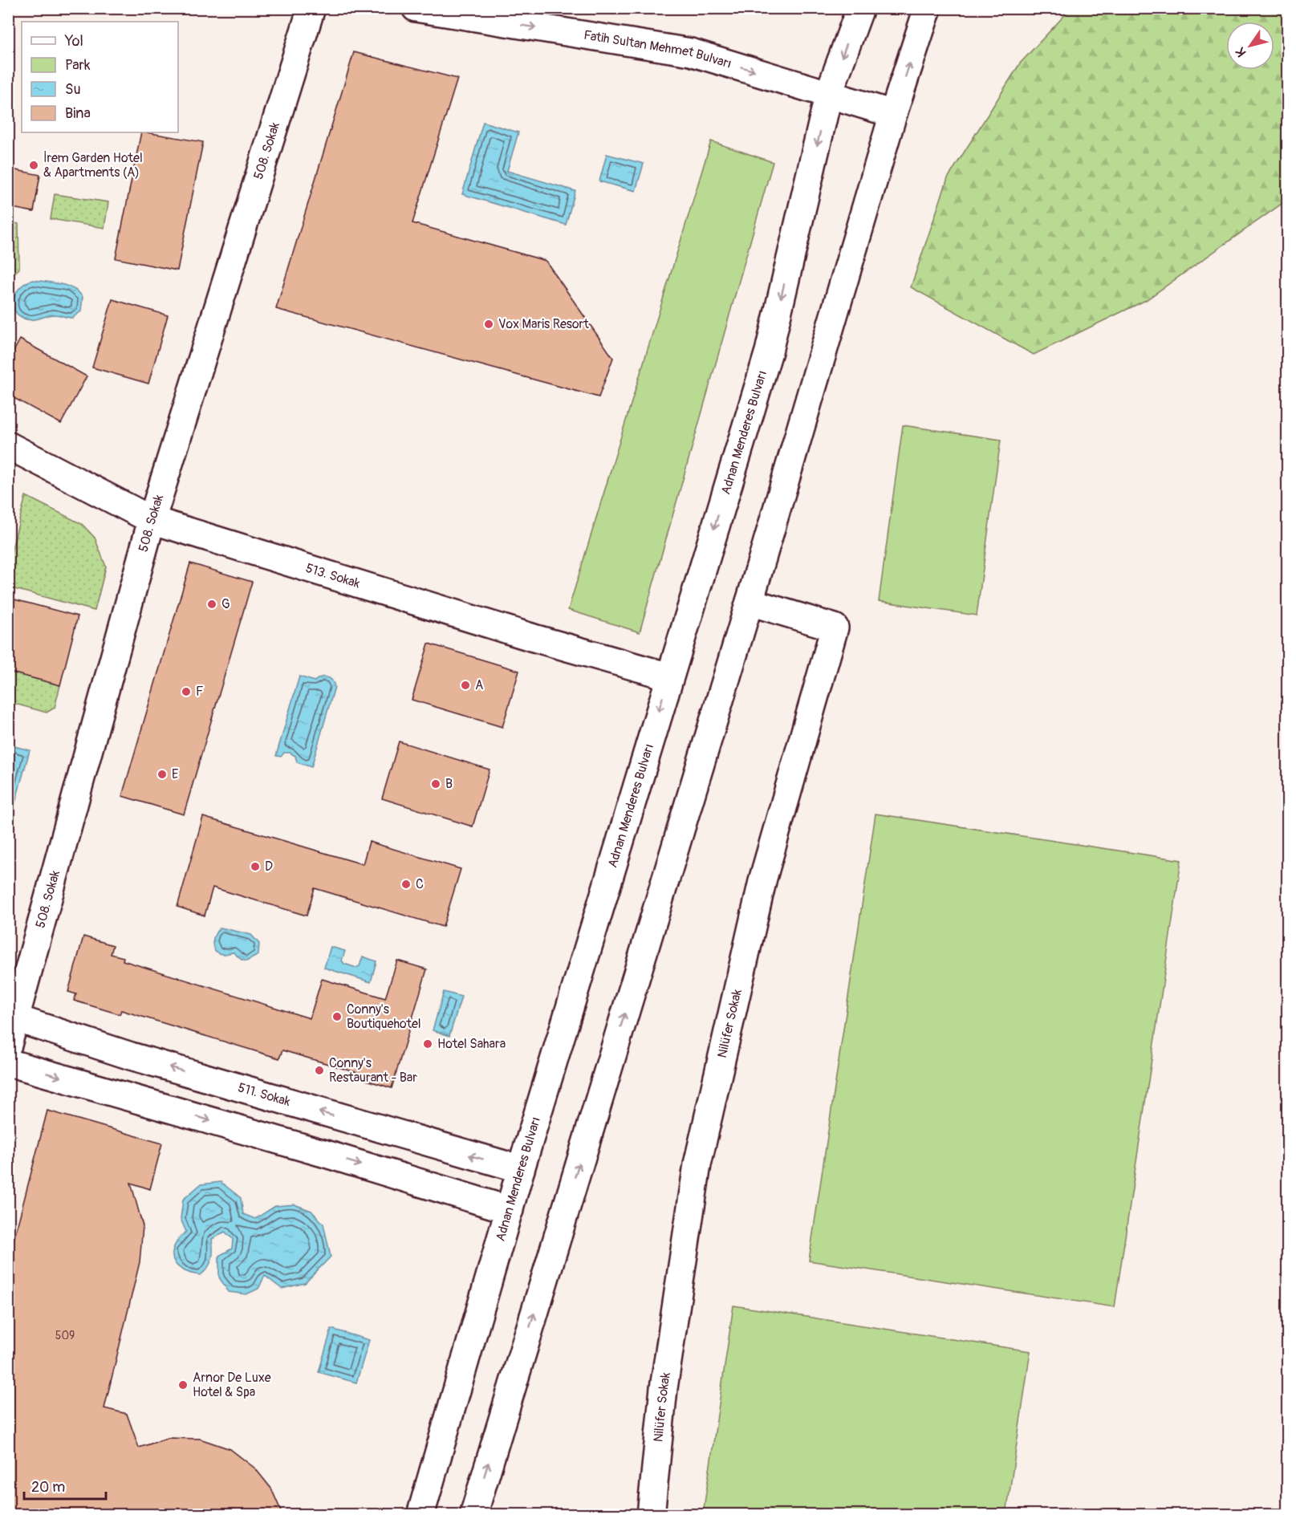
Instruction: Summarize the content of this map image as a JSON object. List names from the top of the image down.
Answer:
{
  "streets": {
    "street": [
      "Fatih Sultan Mehmet Bulvarı",
      "508. Sokak",
      "Adnan Menderes Bulvarı",
      "513. Sokak",
      "Nilüfer Sokak",
      "511. Sokak"
    ]
  },
  "crossings": [
    ["Fatih Sultan Mehmet Bulvarı", "Adnan Menderes Bulvarı"],
    ["508. Sokak", "513. Sokak"],
    ["508. Sokak", "511. Sokak"],
    ["Adnan Menderes Bulvarı", "513. Sokak"],
    ["Adnan Menderes Bulvarı", "511. Sokak"]
  ],
  "one_way": ["Fatih Sultan Mehmet Bulvarı"],
  "places": [
    "İrem Garden Hotel & Apartments (A)",
    "Vox Maris Resort",
    "G",
    "A",
    "F",
    "E",
    "B",
    "D",
    "C",
    "Conny's Boutiquehotel",
    "Hotel Sahara",
    "Conny's Restaurant - Bar",
    "Arnor De Luxe Hotel & Spa"
  ],
  "house_numbers": ["509"],
  "legend": [
    "Yol",
    "Park",
    "Su",
    "Bina"
  ],
  "scale_bar": "20 m",
  "north": "bottom left"
}
